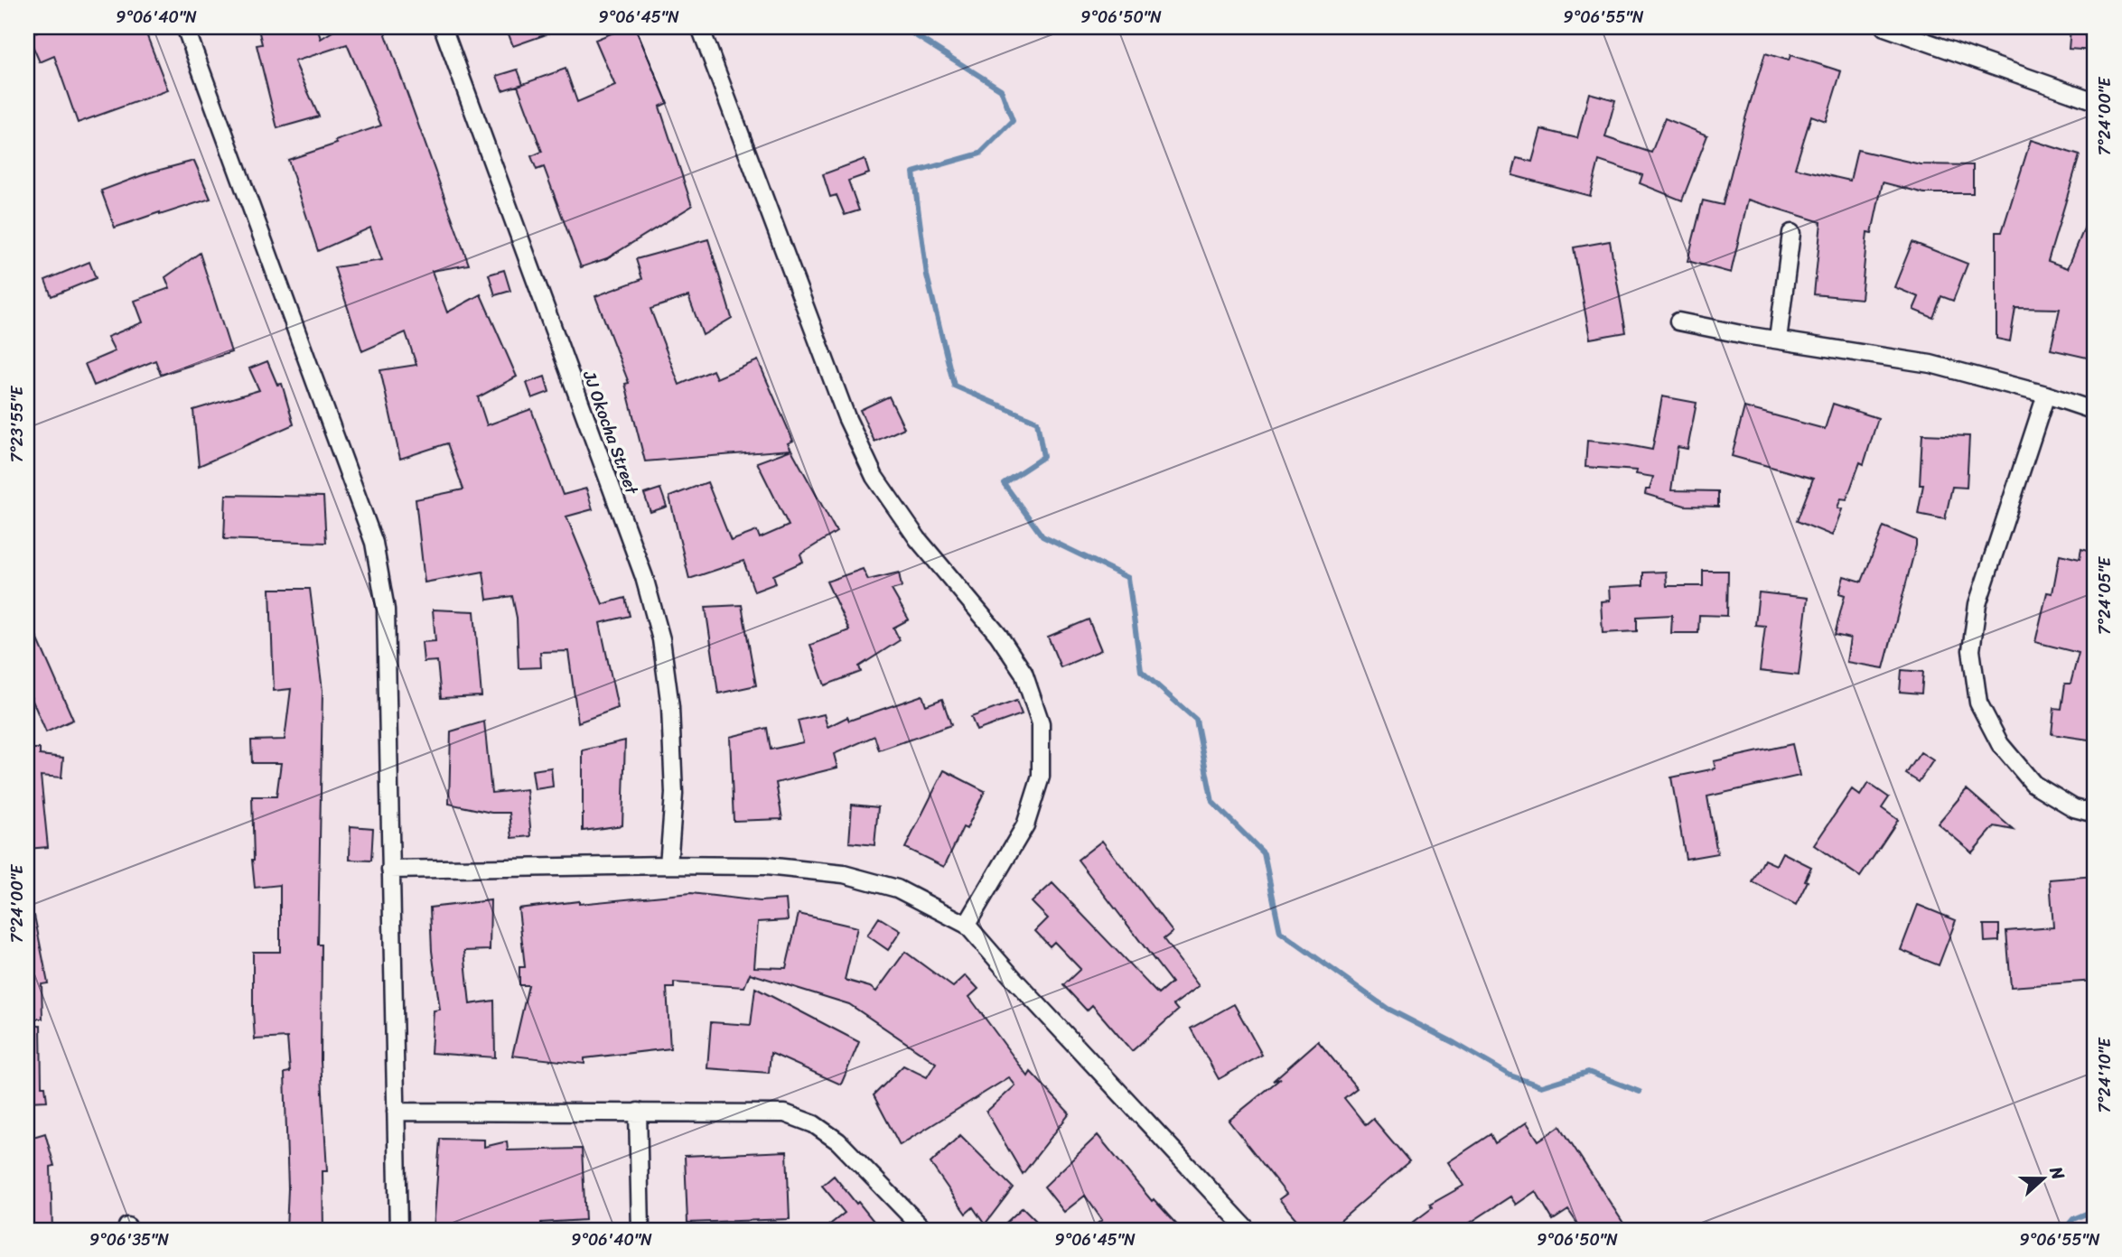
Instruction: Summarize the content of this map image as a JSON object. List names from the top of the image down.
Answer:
{
  "streets": {
    "street": ["JJ Okocha Street"]
  },
  "north": "right",
  "coordinates": [
    "9°06'40\"N",
    "9°06'45\"N",
    "9°06'50\"N",
    "9°06'55\"N",
    "7°24'00\"E",
    "7°23'55\"E",
    "7°24'05\"E",
    "7°24'10\"E",
    "9°06'35\"N"
  ]
}
